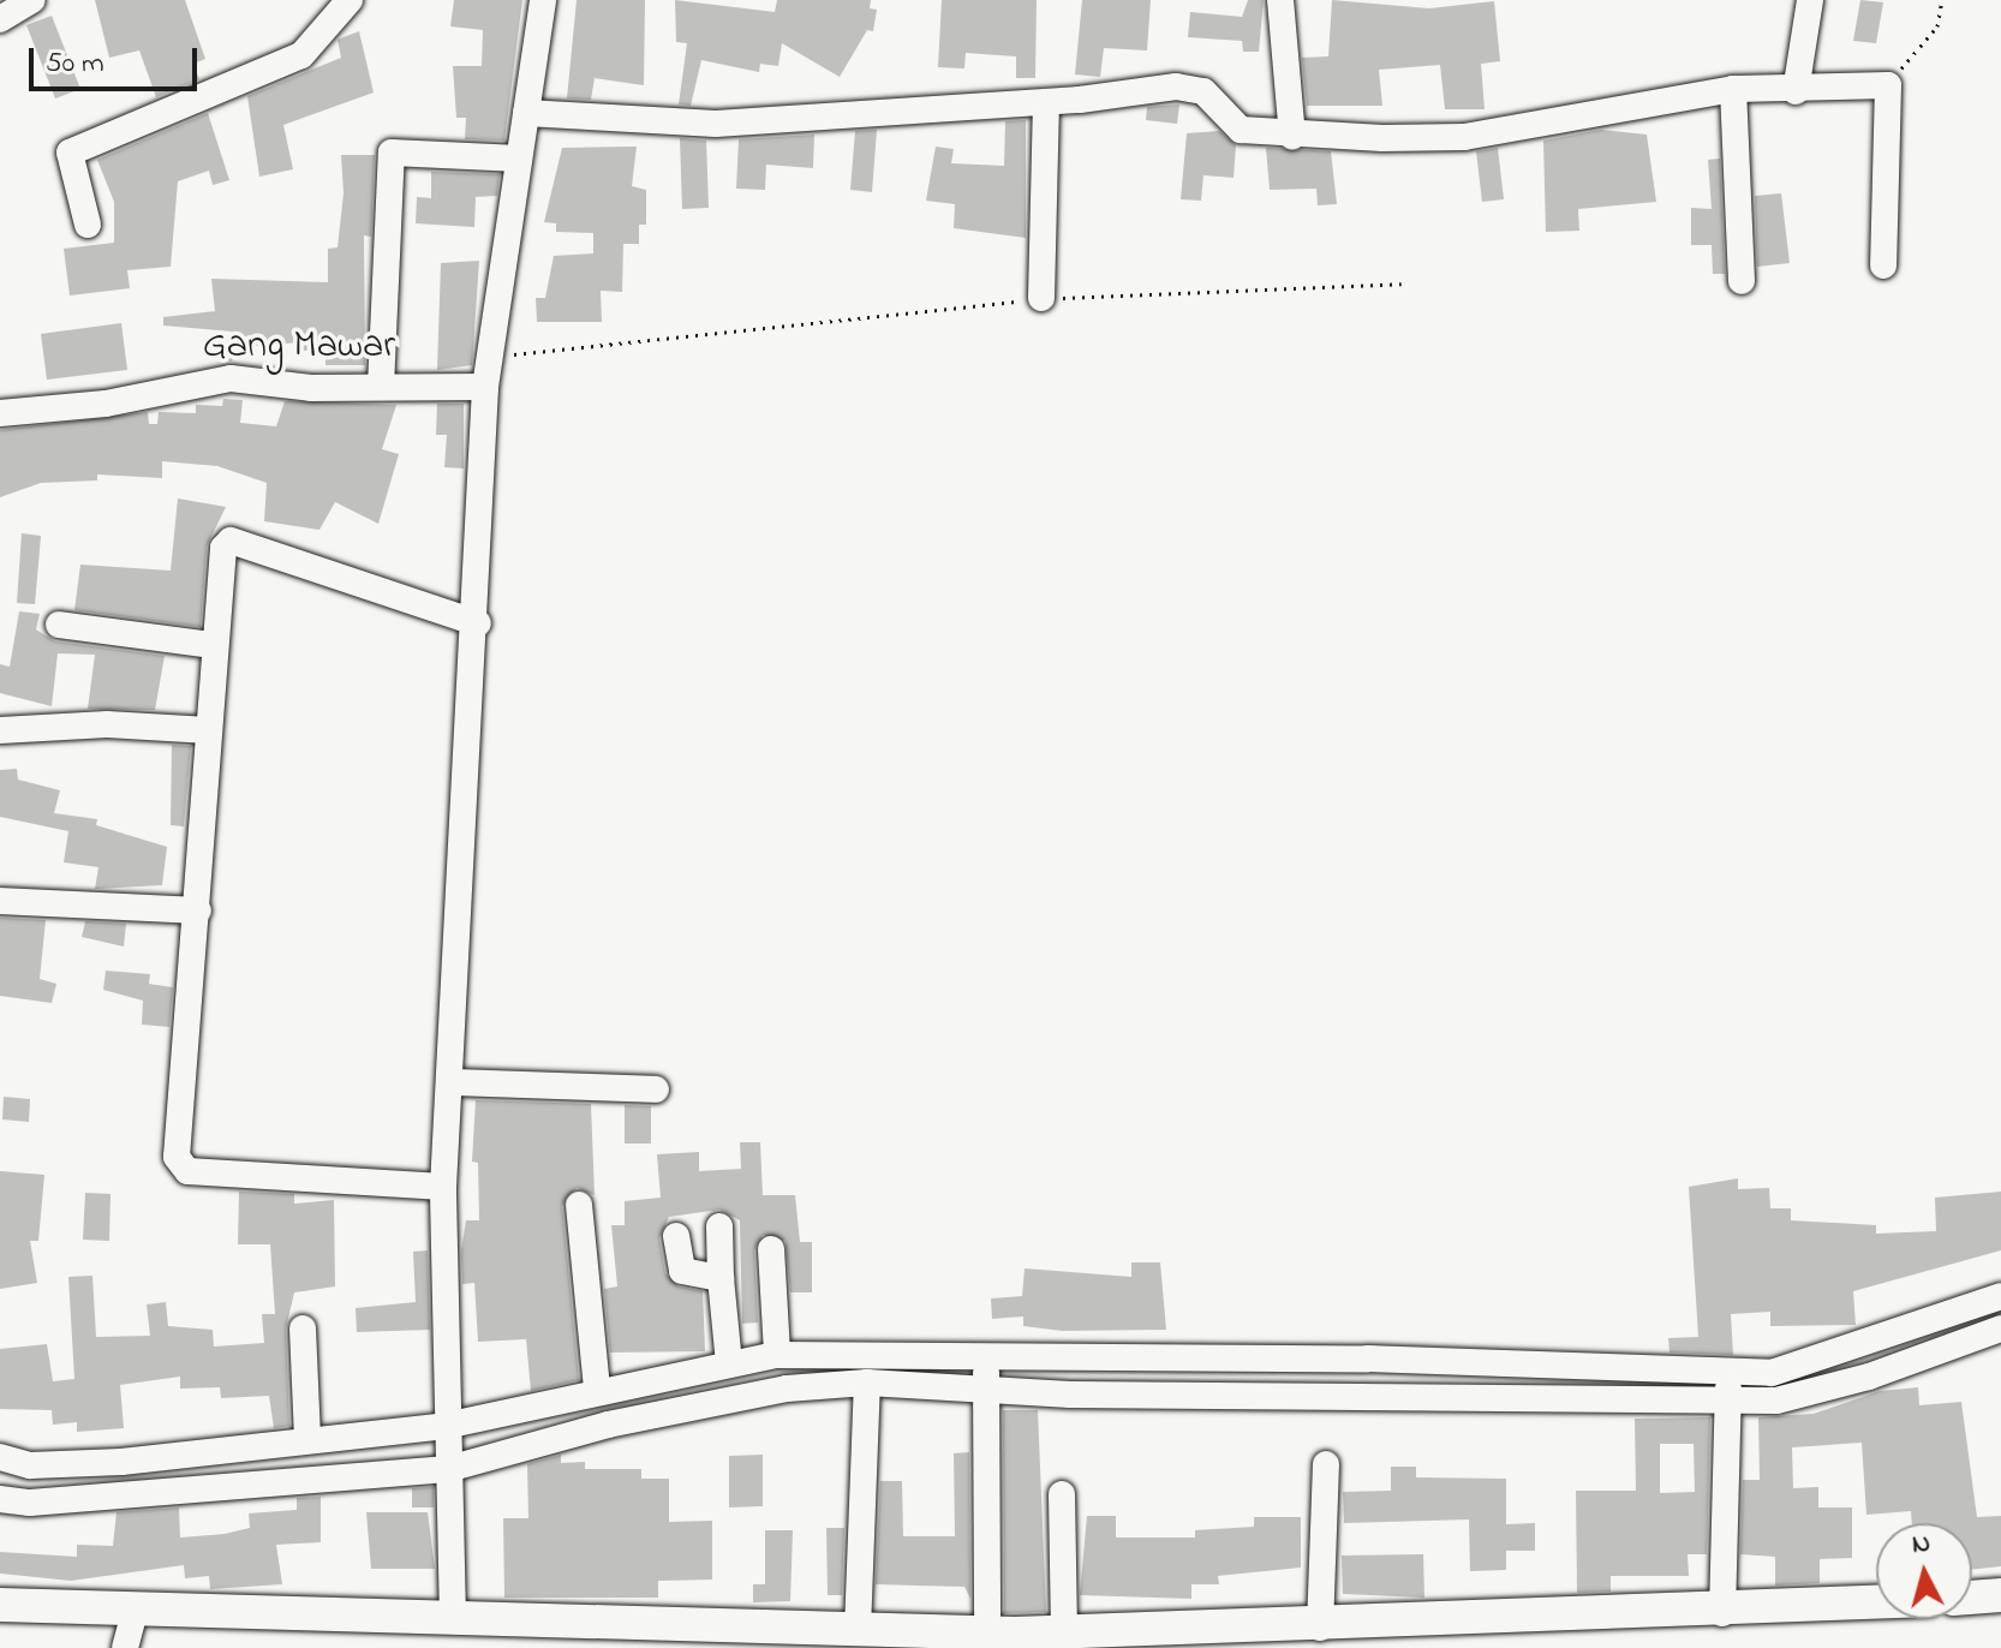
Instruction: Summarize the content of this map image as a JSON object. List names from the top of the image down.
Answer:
{
  "streets": {
    "street": ["Gang Mawar"]
  },
  "scale_bar": "50 m",
  "north": "top"
}
